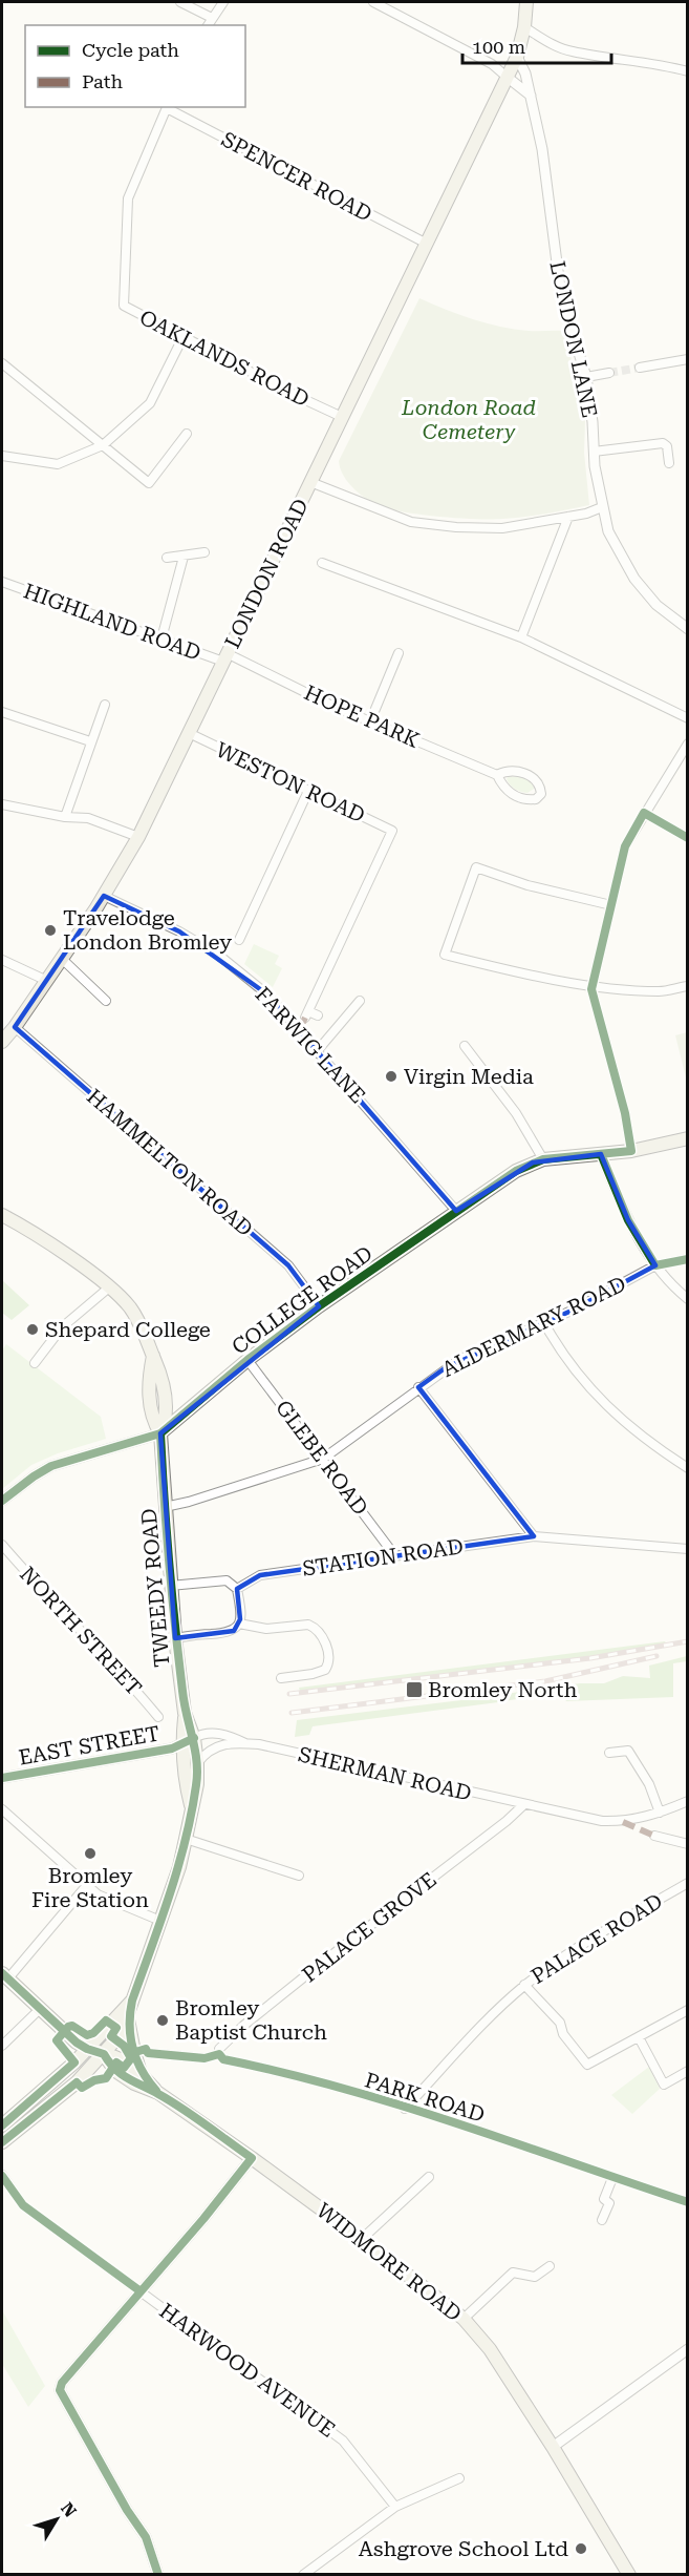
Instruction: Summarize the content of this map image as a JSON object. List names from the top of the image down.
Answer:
{
  "streets": {
    "main road": [
      "LONDON ROAD",
      "COLLEGE ROAD",
      "TWEEDY ROAD",
      "WIDMORE ROAD"
    ],
    "street": [
      "SPENCER ROAD",
      "LONDON LANE",
      "OAKLANDS ROAD",
      "HIGHLAND ROAD",
      "HOPE PARK",
      "WESTON ROAD",
      "FARWIG LANE",
      "HAMMELTON ROAD",
      "ALDERMARY ROAD",
      "GLEBE ROAD",
      "STATION ROAD",
      "NORTH STREET",
      "EAST STREET",
      "SHERMAN ROAD",
      "PALACE GROVE",
      "PALACE ROAD",
      "PARK ROAD",
      "HARWOOD AVENUE"
    ]
  },
  "crossings": [
    ["SPENCER ROAD", "OAKLANDS ROAD"],
    ["SPENCER ROAD", "LONDON ROAD"],
    ["LONDON LANE", "LONDON ROAD"],
    ["OAKLANDS ROAD", "LONDON ROAD"],
    ["LONDON ROAD", "HIGHLAND ROAD"],
    ["LONDON ROAD", "HOPE PARK"],
    ["LONDON ROAD", "WESTON ROAD"],
    ["LONDON ROAD", "FARWIG LANE"],
    ["LONDON ROAD", "HAMMELTON ROAD"],
    ["HIGHLAND ROAD", "HOPE PARK"],
    ["FARWIG LANE", "COLLEGE ROAD"],
    ["HAMMELTON ROAD", "COLLEGE ROAD"],
    ["COLLEGE ROAD", "GLEBE ROAD"],
    ["COLLEGE ROAD", "TWEEDY ROAD"],
    ["ALDERMARY ROAD", "GLEBE ROAD"],
    ["ALDERMARY ROAD", "TWEEDY ROAD"],
    ["GLEBE ROAD", "STATION ROAD"],
    ["TWEEDY ROAD", "EAST STREET"],
    ["TWEEDY ROAD", "SHERMAN ROAD"],
    ["TWEEDY ROAD", "WIDMORE ROAD"],
    ["EAST STREET", "SHERMAN ROAD"],
    ["SHERMAN ROAD", "PALACE GROVE"],
    ["PALACE GROVE", "PARK ROAD"],
    ["PALACE ROAD", "PARK ROAD"]
  ],
  "parks": ["London Road Cemetery"],
  "places": {
    "other": [
      "Travelodge London Bromley",
      "Virgin Media",
      "Shepard College",
      "Bromley Fire Station",
      "Bromley Baptist Church",
      "Ashgrove School Ltd"
    ],
    "transit": ["Bromley North"]
  },
  "legend": ["Cycle path", "Path"],
  "scale_bar": "100 m",
  "north": "top right"
}
